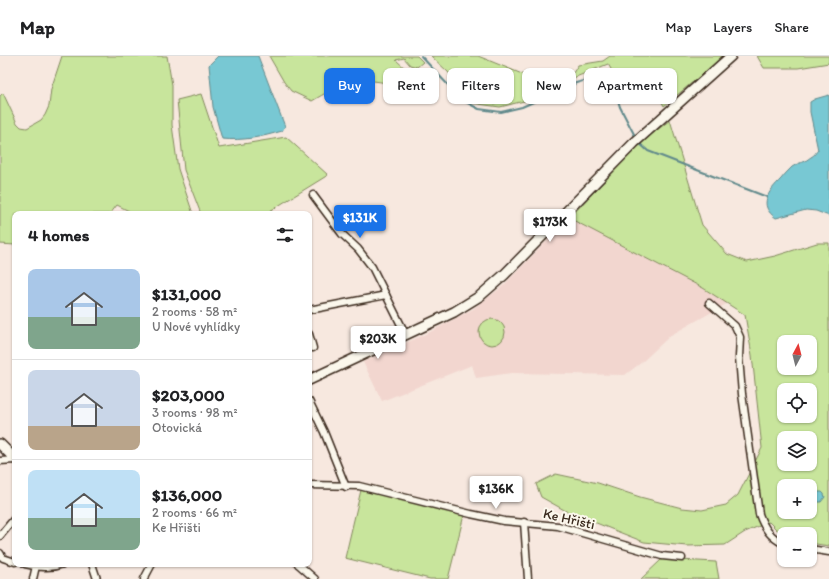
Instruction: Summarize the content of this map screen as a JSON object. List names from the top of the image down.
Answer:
{
  "streets": {
    "street": ["Ke Hřišti"]
  },
  "north": "top",
  "page": {
    "header": "Map",
    "nav": ["Map", "Layers", "Share"],
    "chip": [
      "Buy",
      "Rent",
      "Filters",
      "New",
      "Apartment"
    ],
    "price": [
      "$131K",
      "$173K",
      "$203K",
      "$136K"
    ],
    "heading": "4 homes",
    "list": [
      {
        "name": "$131,000",
        "note": "2 rooms · 58 m² · U Nové vyhlídky"
      },
      {
        "name": "$203,000",
        "note": "3 rooms · 98 m² · Otovická"
      },
      {
        "name": "$136,000",
        "note": "2 rooms · 66 m² · Ke Hřišti"
      }
    ],
    "map_buttons": ["+", "−"]
  }
}
